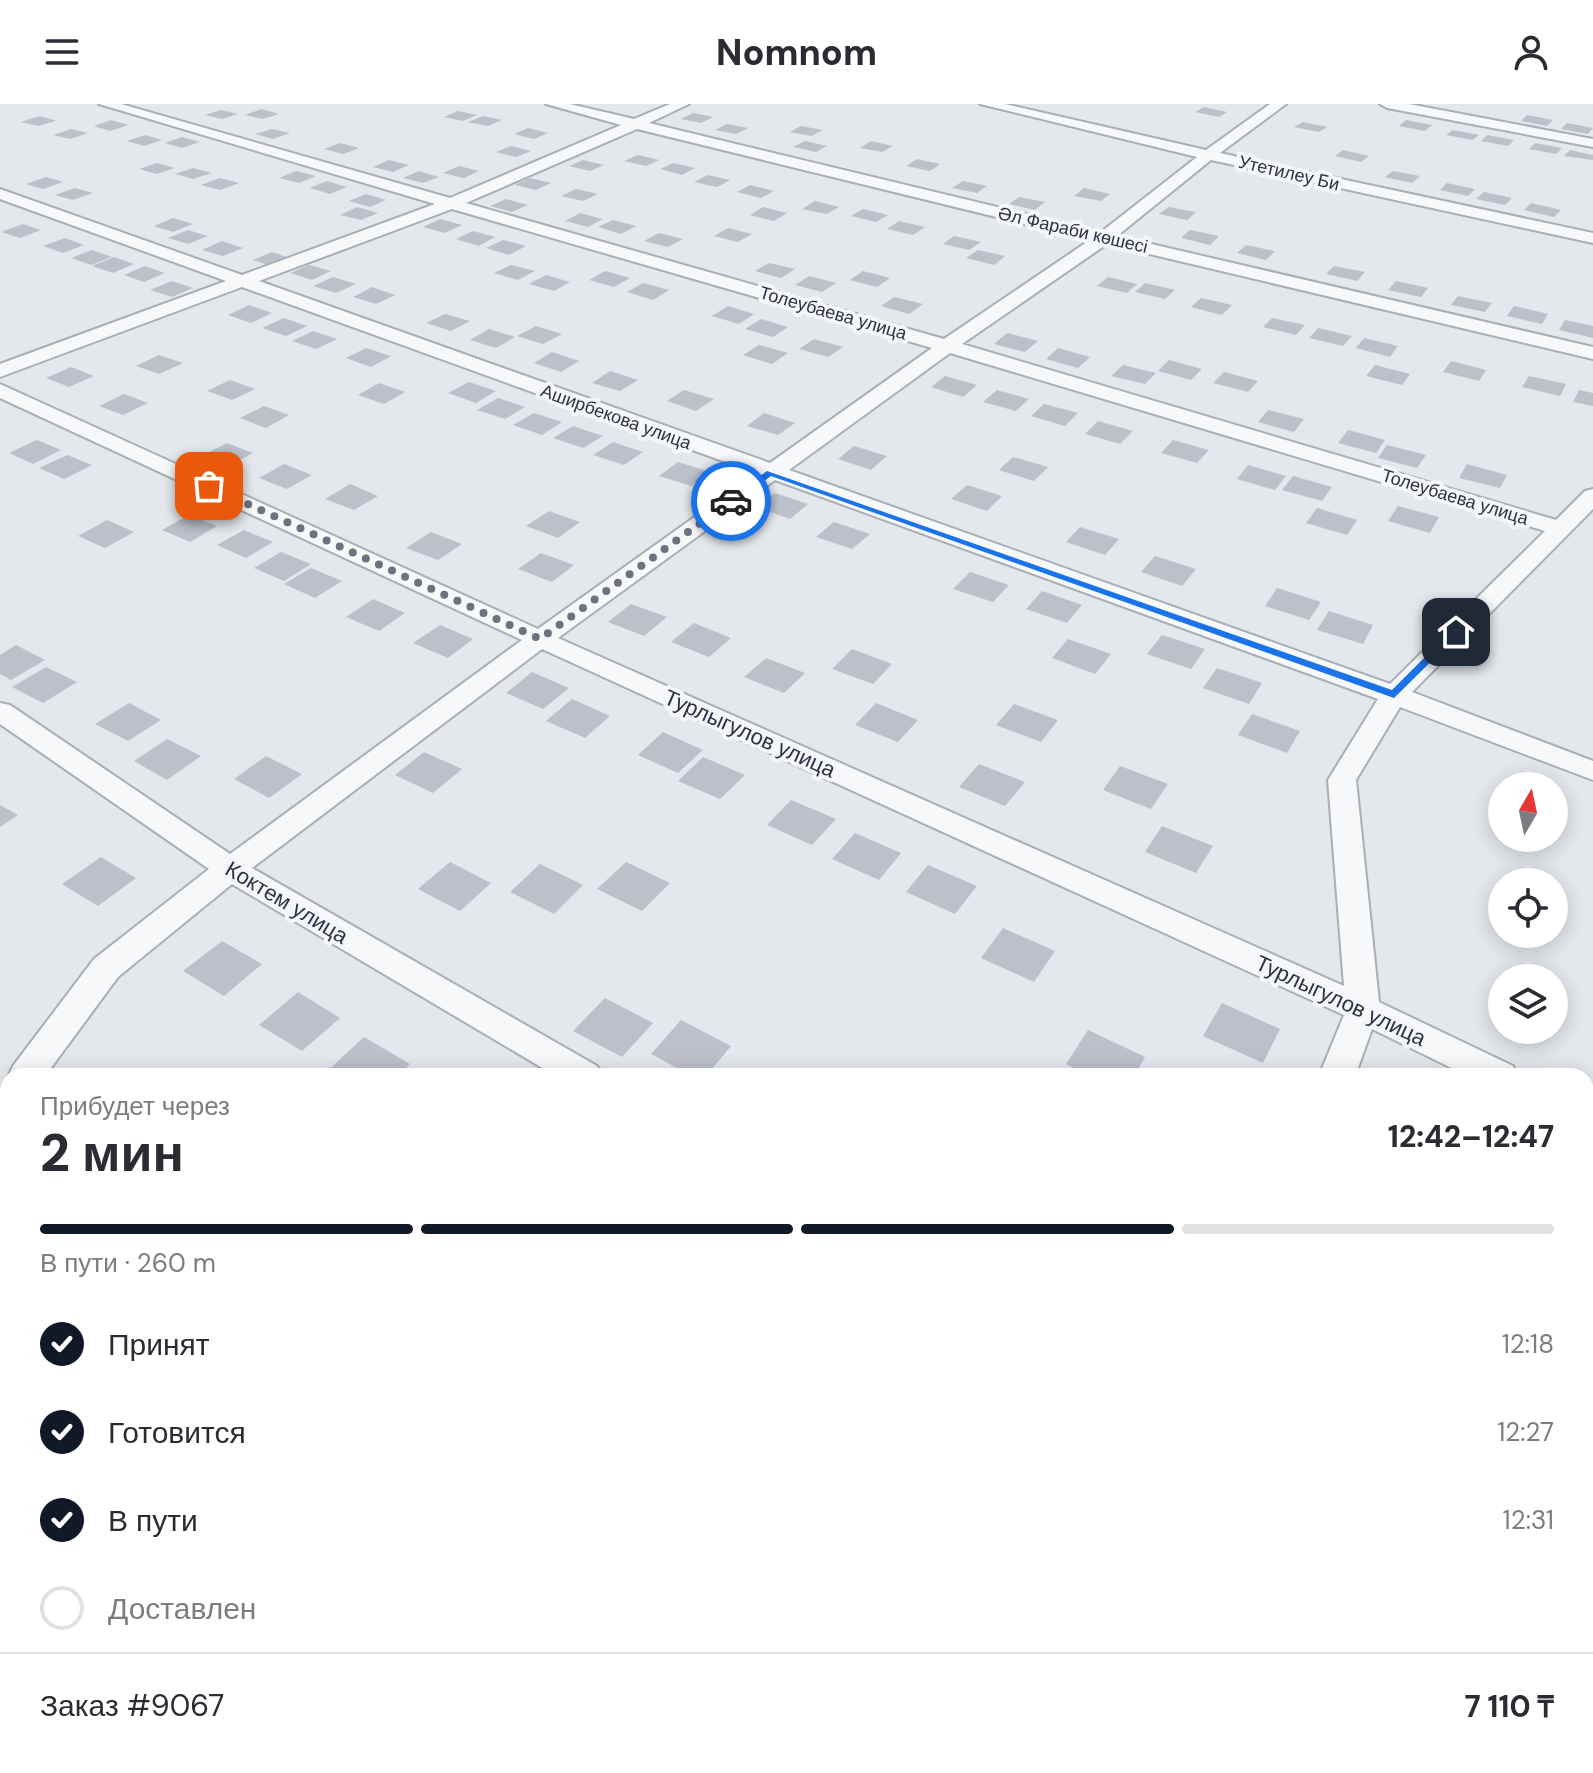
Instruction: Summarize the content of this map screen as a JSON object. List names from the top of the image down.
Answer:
{
  "streets": {
    "street": [
      "Утетилеу Би",
      "Әл Фараби көшесі",
      "Толеубаева улица",
      "Аширбекова улица",
      "Турлыгулов улица",
      "Коктем улица"
    ]
  },
  "north": "top",
  "page": {
    "header": "Nomnom",
    "heading": ["2 мин", "Прибудет через", "12:42–12:47"],
    "panel": ["Заказ #9067", "7 110 ₸"],
    "bar": "В пути · 260 m",
    "list": [
      ["Принят", "12:18"],
      ["Готовится", "12:27"],
      ["В пути", "12:31"],
      "Доставлен"
    ]
  }
}
